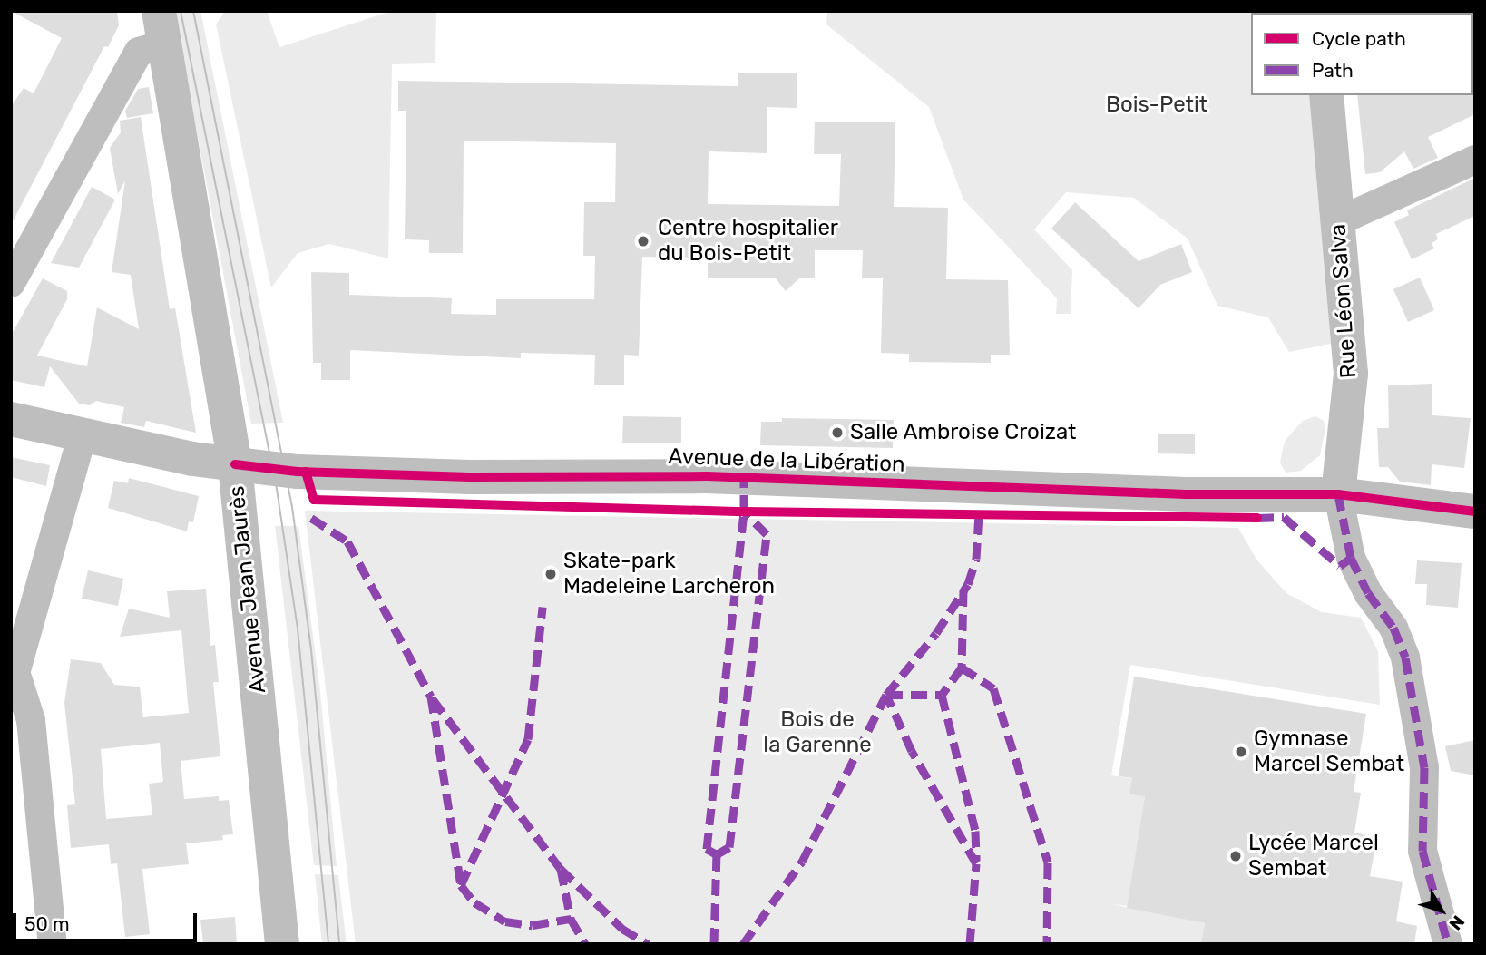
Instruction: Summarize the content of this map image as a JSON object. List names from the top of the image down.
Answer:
{
  "streets": {
    "street": ["Rue Léon Salva", "Avenue de la Libération", "Avenue Jean Jaurès"]
  },
  "crossings": [
    ["Rue Léon Salva", "Avenue de la Libération"],
    ["Avenue de la Libération", "Avenue Jean Jaurès"]
  ],
  "parks": ["Bois-Petit", "Bois de la Garenne"],
  "places": [
    "Centre hospitalier du Bois-Petit",
    "Salle Ambroise Croizat",
    "Skate-park Madeleine Larcheron",
    "Gymnase Marcel Sembat",
    "Lycée Marcel Sembat"
  ],
  "legend": ["Cycle path", "Path"],
  "scale_bar": "50 m",
  "north": "bottom right"
}
